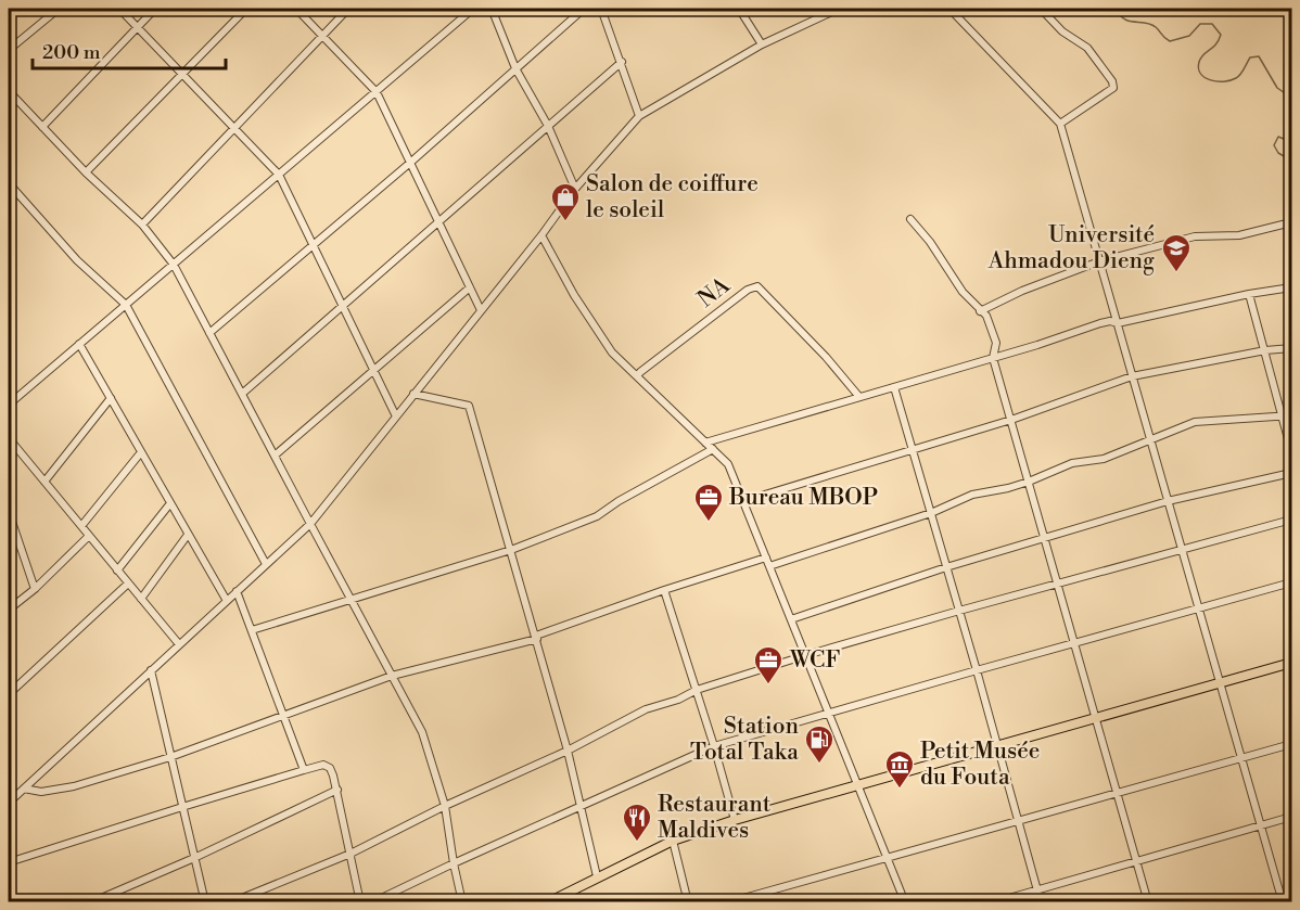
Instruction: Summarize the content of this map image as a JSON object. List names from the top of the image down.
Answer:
{
  "streets": {
    "street": ["NA"]
  },
  "places": {
    "shop": ["Salon de coiffure le soleil"],
    "school or university": ["Université Ahmadou Dieng"],
    "office": ["Bureau MBOP", "WCF"],
    "fuel station": ["Station Total Taka"],
    "museum": ["Petit Musée du Fouta"],
    "restaurant": ["Restaurant Maldives"]
  },
  "scale_bar": "200 m"
}
